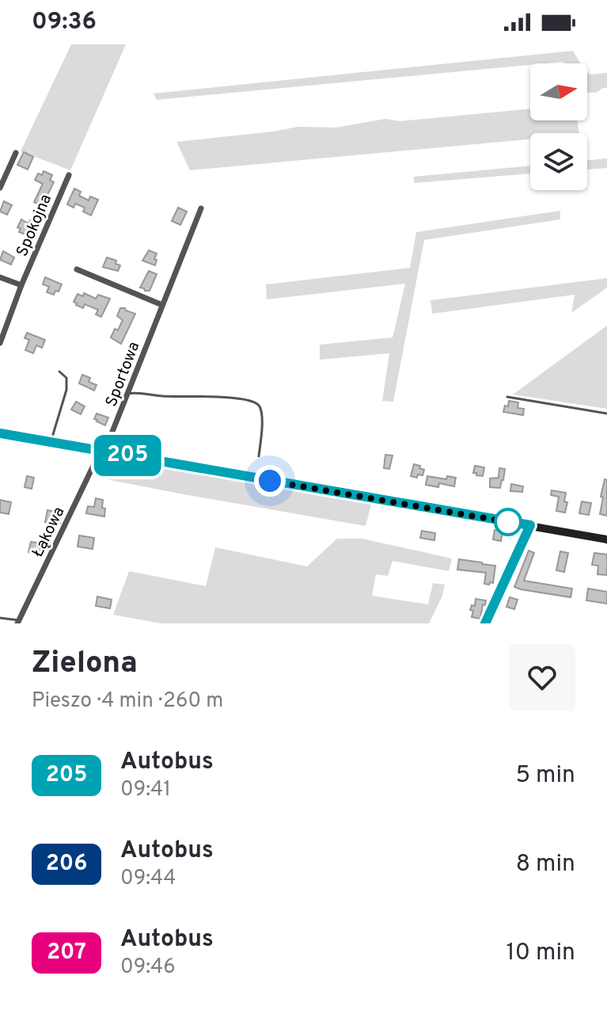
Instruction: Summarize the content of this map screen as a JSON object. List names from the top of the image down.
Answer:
{
  "streets": {
    "street": ["Spokojna", "Sportowa", "Łąkowa"]
  },
  "crossings": [
    ["Sportowa", "Łąkowa"]
  ],
  "lines": ["bus line 205"],
  "north": "right",
  "page": {
    "status": "09:36",
    "on_map": "205",
    "heading": ["Zielona", "Pieszo · 4 min · 260 m"],
    "list": [
      {
        "mark": "205",
        "name": "Autobus",
        "note": "09:41",
        "value": "5 min"
      },
      {
        "mark": "206",
        "name": "Autobus",
        "note": "09:44",
        "value": "8 min"
      },
      {
        "mark": "207",
        "name": "Autobus",
        "note": "09:46",
        "value": "10 min"
      }
    ]
  }
}
